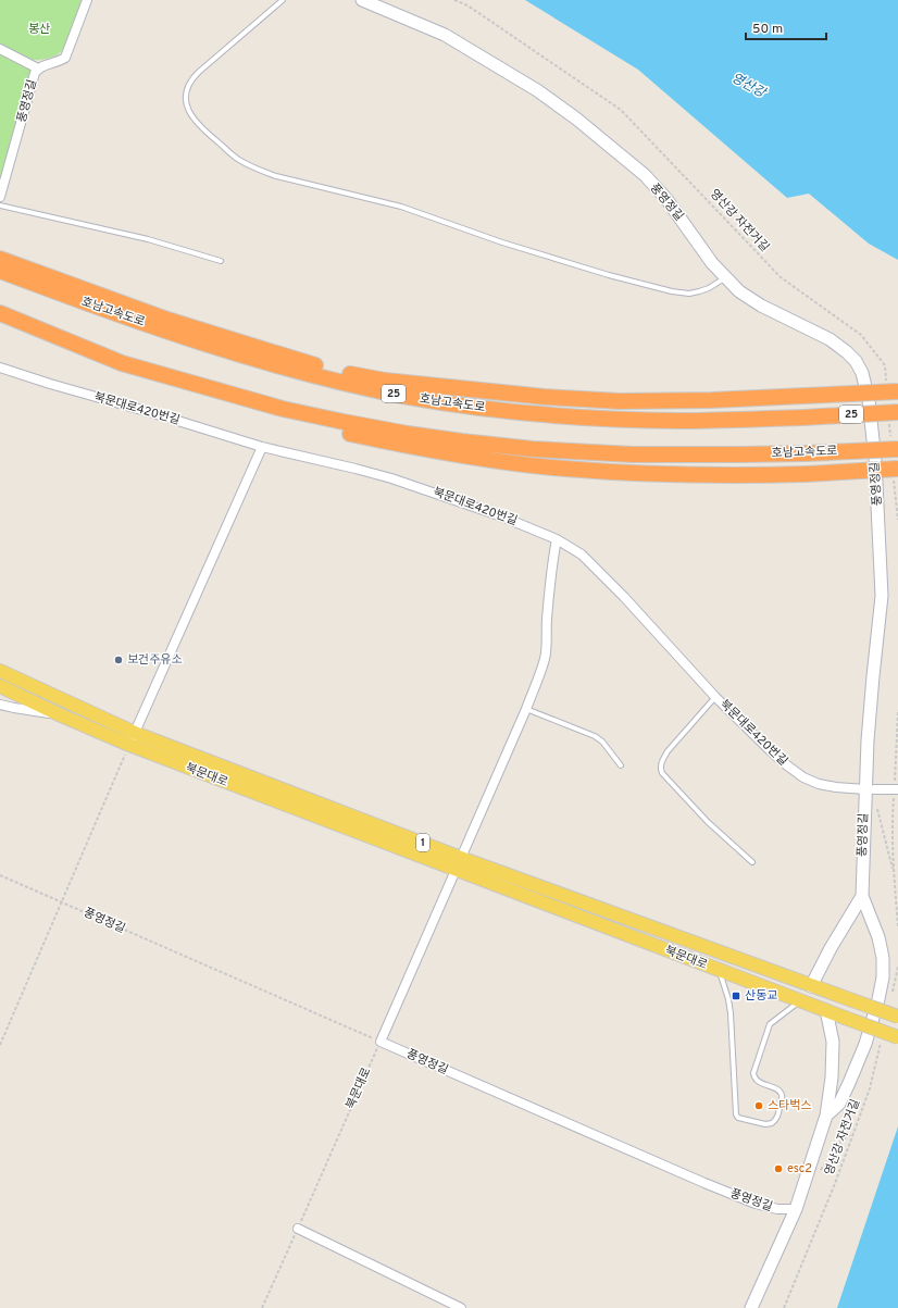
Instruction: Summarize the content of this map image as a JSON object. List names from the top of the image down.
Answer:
{
  "streets": {
    "highway": ["호남고속도로", "25"],
    "main road": ["북문대로", "1"],
    "street": ["풍영정길", "북문대로420번길"],
    "path": ["영산강 자전거길"]
  },
  "crossings": [
    ["풍영정길", "북문대로420번길"],
    ["풍영정길", "북문대로"]
  ],
  "water": ["영산강"],
  "parks": ["봉산"],
  "places": {
    "other": ["보건주유소", "스타벅스", "esc2"],
    "transit": ["산동교"]
  },
  "scale_bar": "50 m"
}
